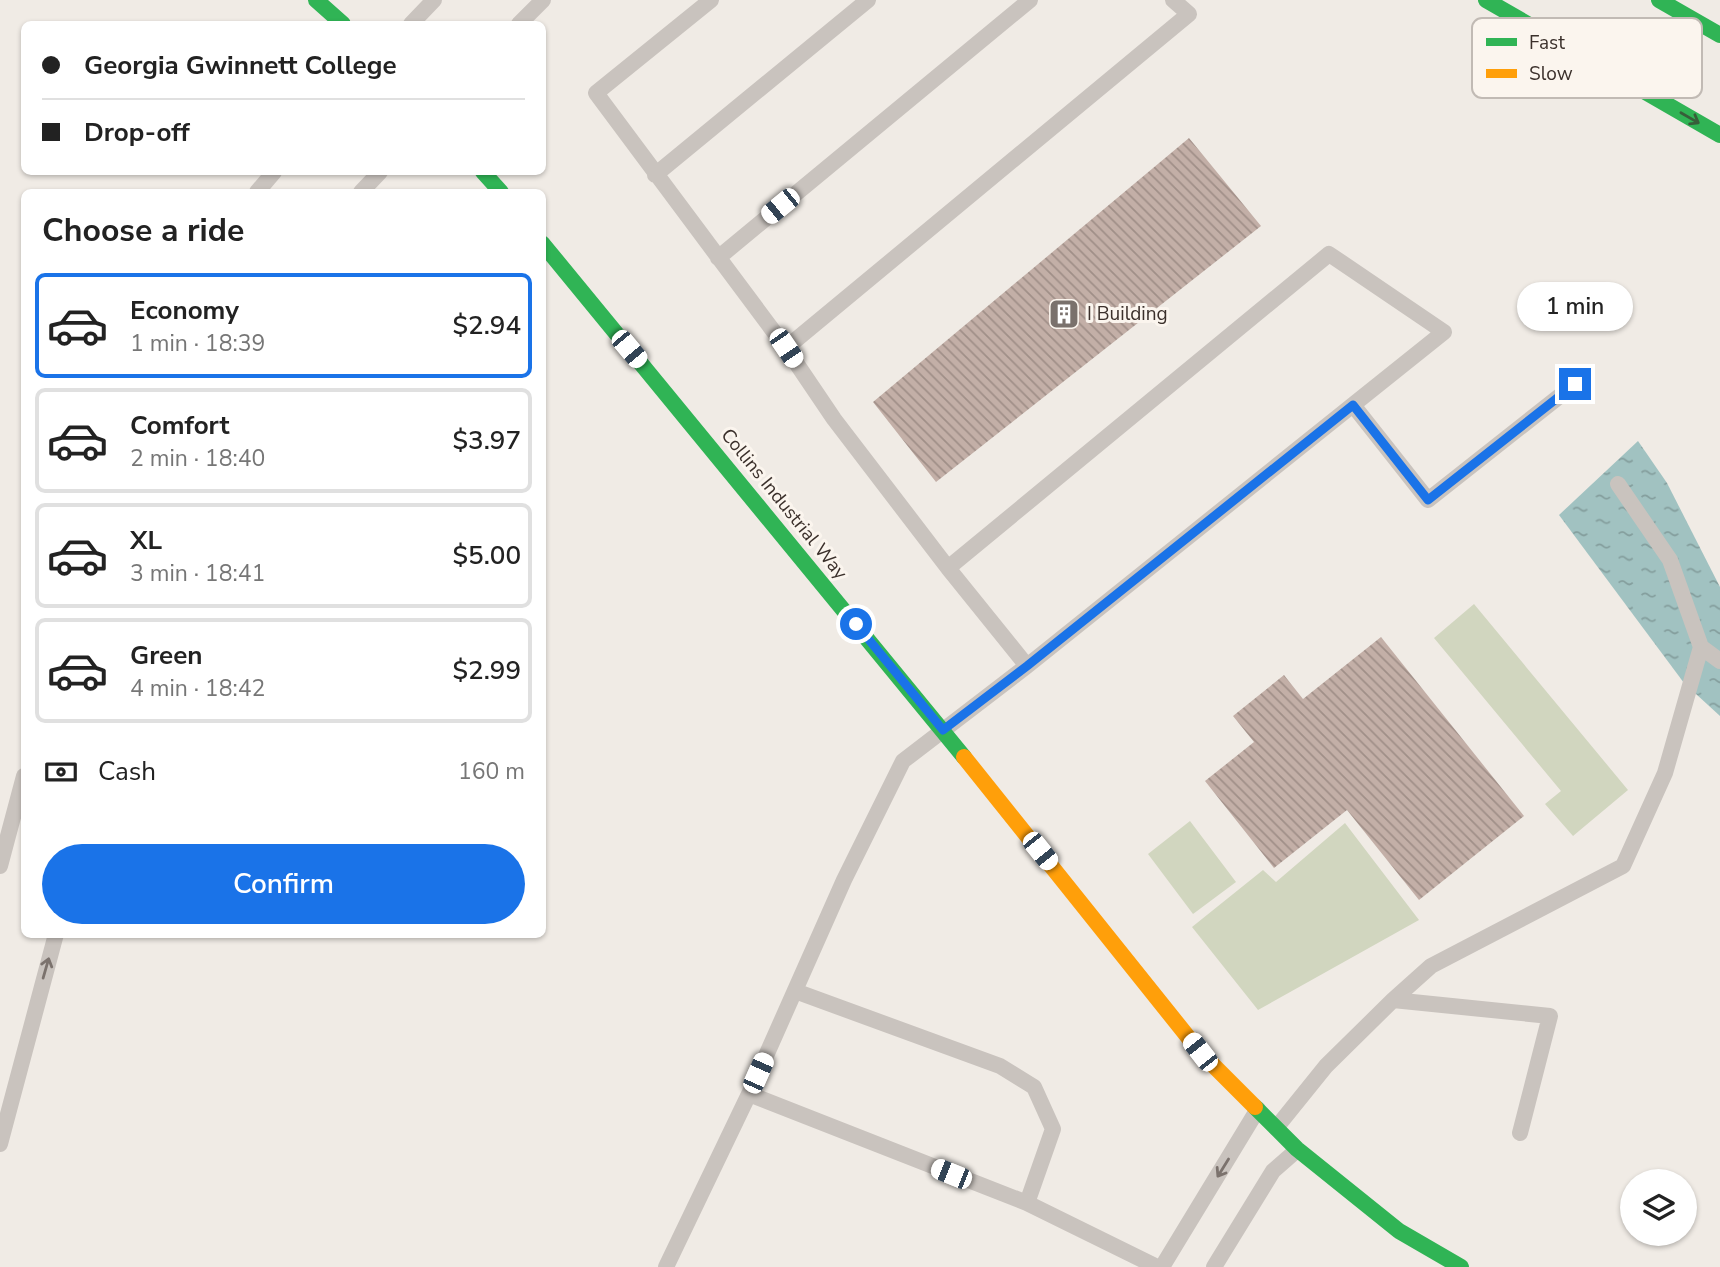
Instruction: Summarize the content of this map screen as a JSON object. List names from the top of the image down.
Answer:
{
  "streets": {
    "main road": ["Collins Industrial Way"]
  },
  "places": {
    "building": ["I Building"]
  },
  "legend": ["Fast", "Slow"],
  "page": {
    "banner": ["Georgia Gwinnett College", "Drop-off"],
    "heading": "Choose a ride",
    "list": [
      {
        "name": "Economy",
        "note": "1 min · 18:39",
        "value": "$2.94"
      },
      {
        "name": "Comfort",
        "note": "2 min · 18:40",
        "value": "$3.97"
      },
      {
        "name": "XL",
        "note": "3 min · 18:41",
        "value": "$5.00"
      },
      {
        "name": "Green",
        "note": "4 min · 18:42",
        "value": "$2.99"
      }
    ],
    "bubble": "1 min",
    "pay": ["Cash", "160 m"],
    "buttons": "Confirm"
  }
}
